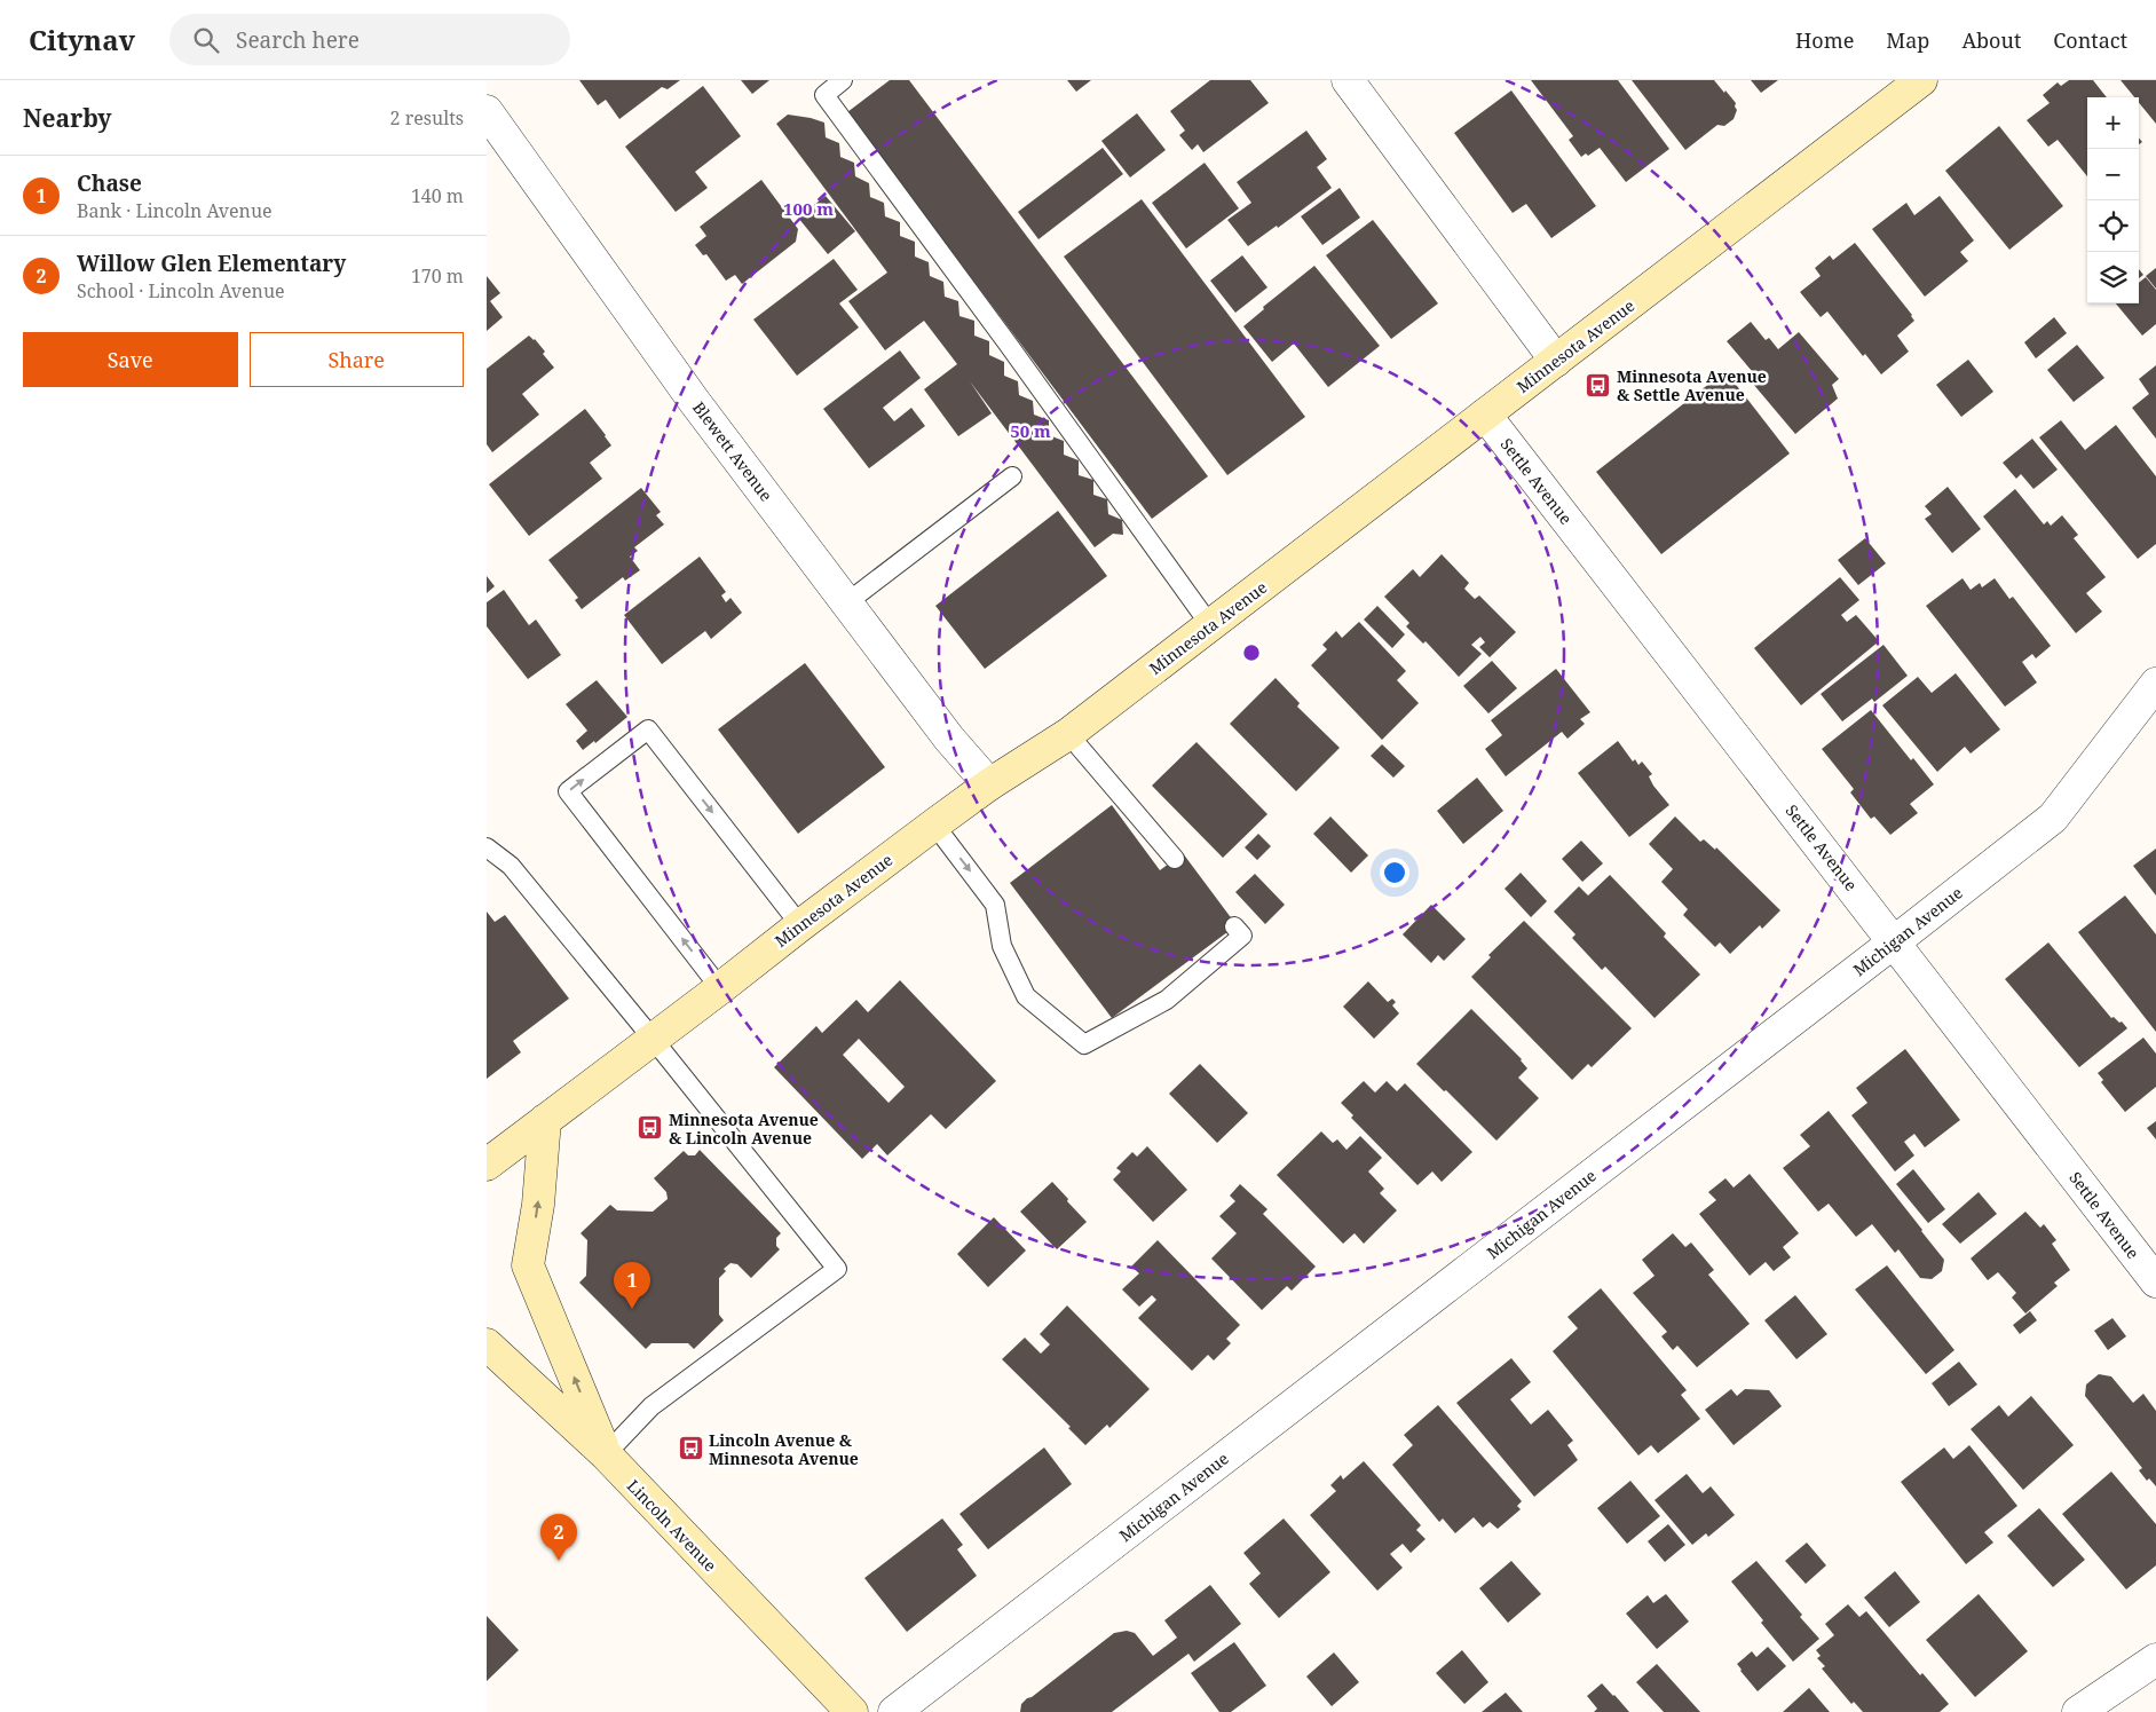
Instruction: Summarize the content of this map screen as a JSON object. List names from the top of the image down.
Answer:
{
  "streets": {
    "main road": ["Minnesota Avenue", "Lincoln Avenue"],
    "street": ["Blewett Avenue", "Settle Avenue", "Michigan Avenue"]
  },
  "crossings": [
    ["Minnesota Avenue", "Blewett Avenue"],
    ["Minnesota Avenue", "Settle Avenue"],
    ["Settle Avenue", "Michigan Avenue"]
  ],
  "places": {
    "bus stop": ["Minnesota Avenue & Settle Avenue", "Minnesota Avenue & Lincoln Avenue", "Lincoln Avenue & Minnesota Avenue"]
  },
  "page": {
    "header": "Citynav",
    "search": "Search here",
    "nav": [
      "Home",
      "Map",
      "About",
      "Contact"
    ],
    "heading": ["Nearby", "2 results"],
    "map_buttons": ["+", "−"],
    "list": [
      {
        "mark": "1",
        "name": "Chase",
        "note": "Bank · Lincoln Avenue",
        "value": "140 m"
      },
      {
        "mark": "2",
        "name": "Willow Glen Elementary",
        "note": "School · Lincoln Avenue",
        "value": "170 m"
      }
    ],
    "buttons": ["Save", "Share"],
    "pins": ["1", "2"]
  },
  "rings": ["100 m", "50 m"]
}
